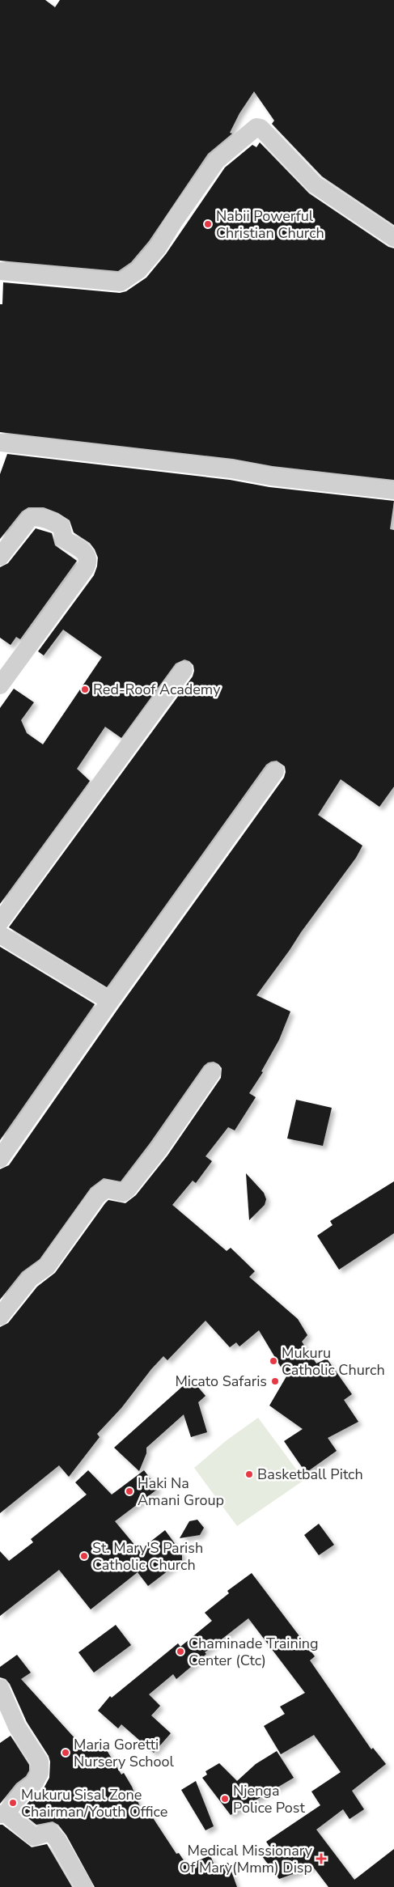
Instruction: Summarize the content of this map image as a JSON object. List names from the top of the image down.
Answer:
{
  "places": {
    "other": [
      "Nabii Powerful Christian Church",
      "Red-Roof Academy",
      "Mukuru Catholic Church",
      "Micato Safaris",
      "Basketball Pitch",
      "Haki Na Amani Group",
      "St. Mary'S Parish Catholic Church",
      "Chaminade Training Center (Ctc)",
      "Maria Goretti Nursery School",
      "Njenga Police Post",
      "Mukuru Sisal Zone Chairman/Youth Office"
    ],
    "health": ["Medical Missionary Of Mary(Mmm) Disp"]
  }
}
